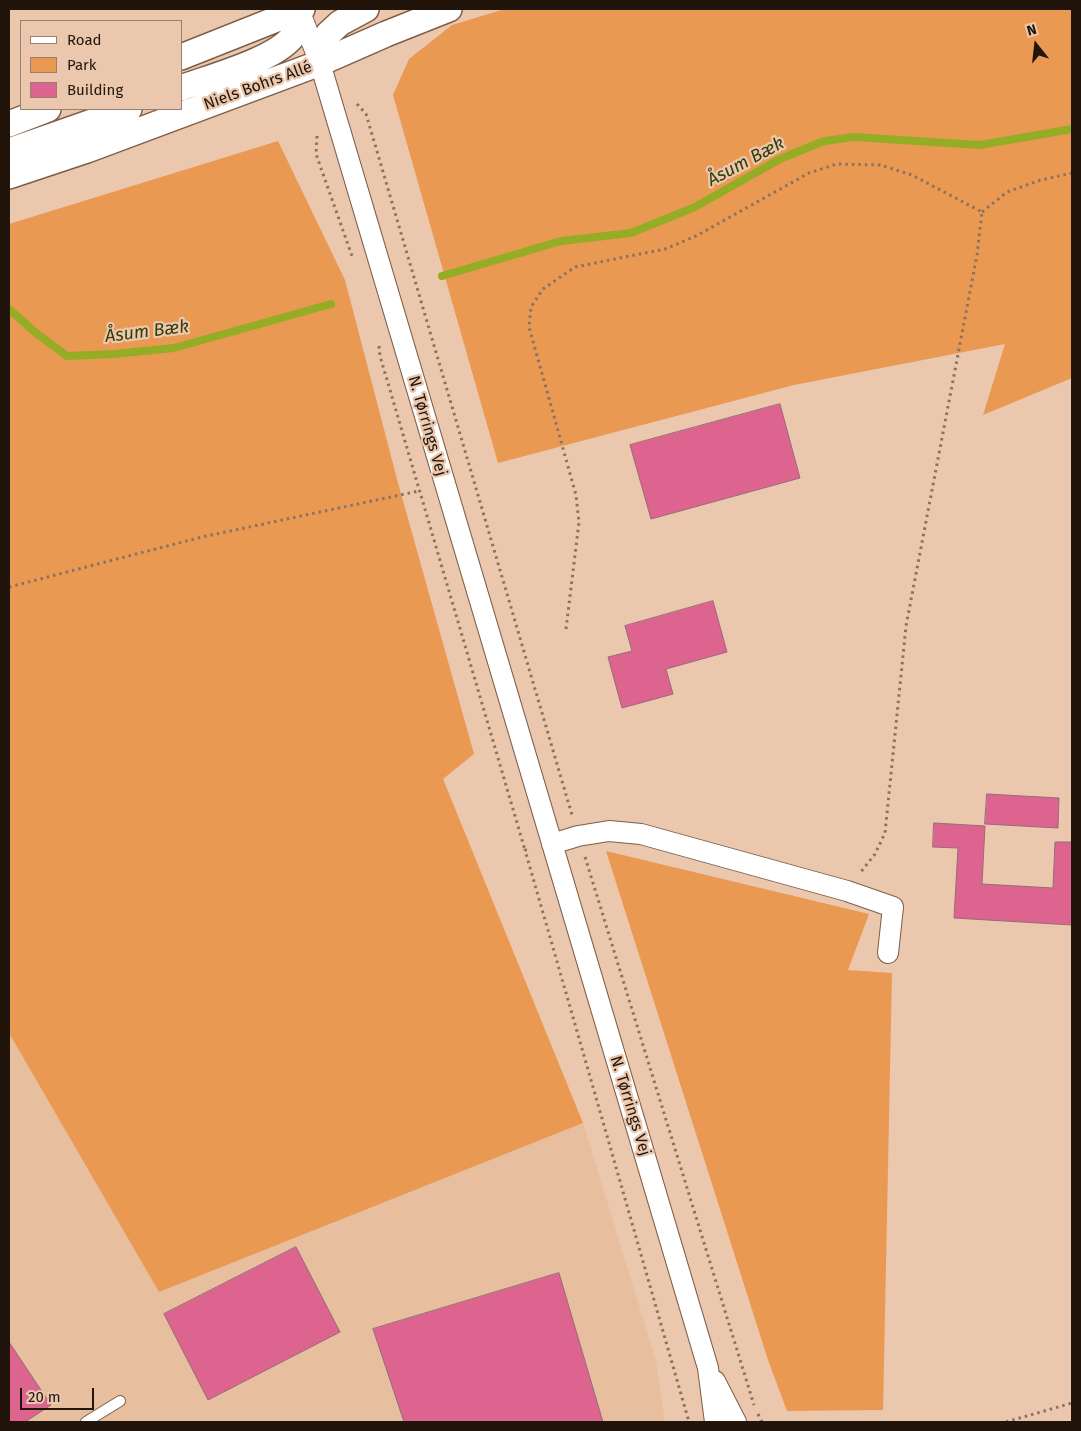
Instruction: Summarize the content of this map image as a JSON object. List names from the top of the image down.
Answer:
{
  "streets": {
    "street": ["Niels Bohrs Allé", "N. Tørrings Vej"]
  },
  "crossings": [
    ["Niels Bohrs Allé", "N. Tørrings Vej"]
  ],
  "water": ["Åsum Bæk"],
  "legend": ["Road", "Park", "Building"],
  "scale_bar": "20 m",
  "north": "top"
}
